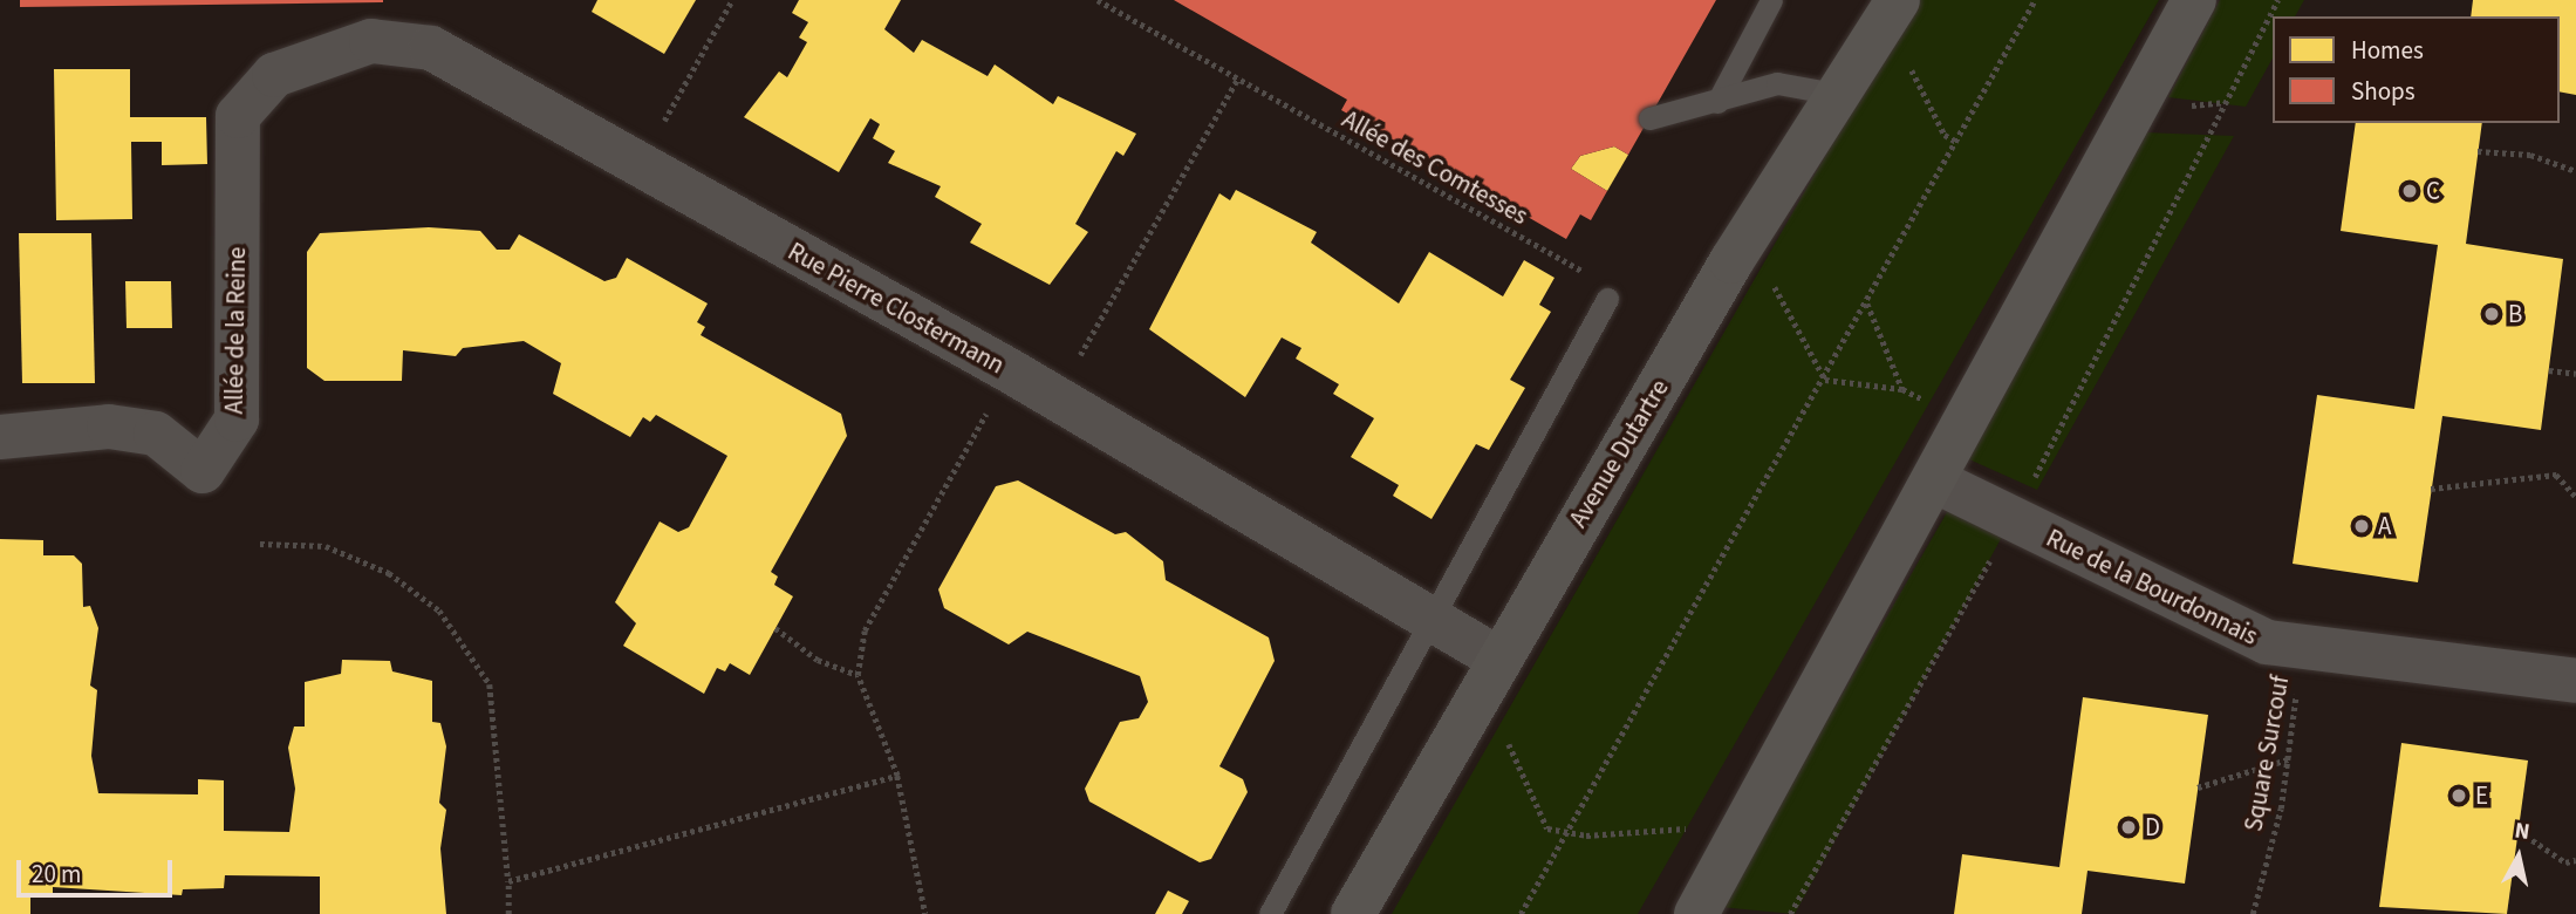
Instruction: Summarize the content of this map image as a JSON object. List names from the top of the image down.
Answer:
{
  "streets": {
    "main road": ["Avenue Dutartre"],
    "street": ["Rue Pierre Clostermann", "Allée de la Reine", "Rue de la Bourdonnais"],
    "path": ["Allée des Comtesses", "Square Surcouf"]
  },
  "crossings": [
    ["Rue Pierre Clostermann", "Allée de la Reine"],
    ["Rue Pierre Clostermann", "Avenue Dutartre"],
    ["Rue de la Bourdonnais", "Square Surcouf"]
  ],
  "places": [
    "C",
    "B",
    "A",
    "E",
    "D"
  ],
  "legend": ["Homes", "Shops"],
  "scale_bar": "20 m",
  "north": "top"
}
